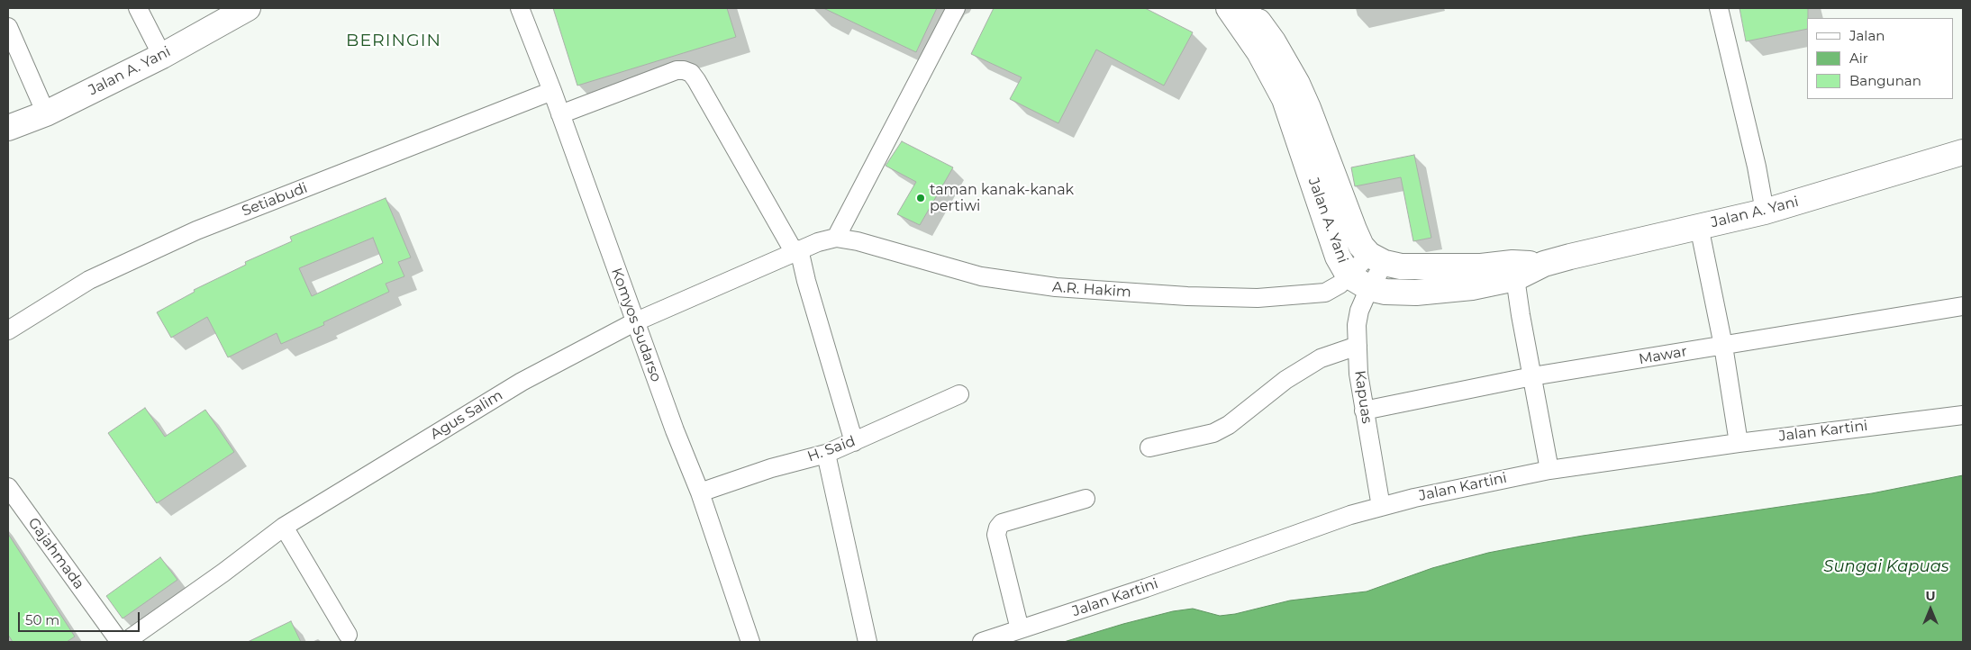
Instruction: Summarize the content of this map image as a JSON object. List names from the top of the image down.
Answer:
{
  "streets": {
    "highway": ["Jalan A. Yani"],
    "street": [
      "Setiabudi",
      "A.R. Hakim",
      "Komyos Sudarso",
      "Mawar",
      "Kapuas",
      "Agus Salim",
      "Jalan Kartini",
      "H. Said",
      "Gajahmada"
    ]
  },
  "crossings": [
    ["Jalan A. Yani", "A.R. Hakim"],
    ["Jalan A. Yani", "Kapuas"],
    ["Setiabudi", "Komyos Sudarso"],
    ["A.R. Hakim", "Kapuas"],
    ["A.R. Hakim", "Agus Salim"],
    ["Komyos Sudarso", "Agus Salim"],
    ["Komyos Sudarso", "H. Said"],
    ["Mawar", "Kapuas"],
    ["Kapuas", "Jalan Kartini"]
  ],
  "districts": ["BERINGIN"],
  "water": ["Sungai Kapuas"],
  "places": ["taman kanak-kanak pertiwi"],
  "legend": ["Jalan", "Air", "Bangunan"],
  "scale_bar": "50 m",
  "north": "top"
}
